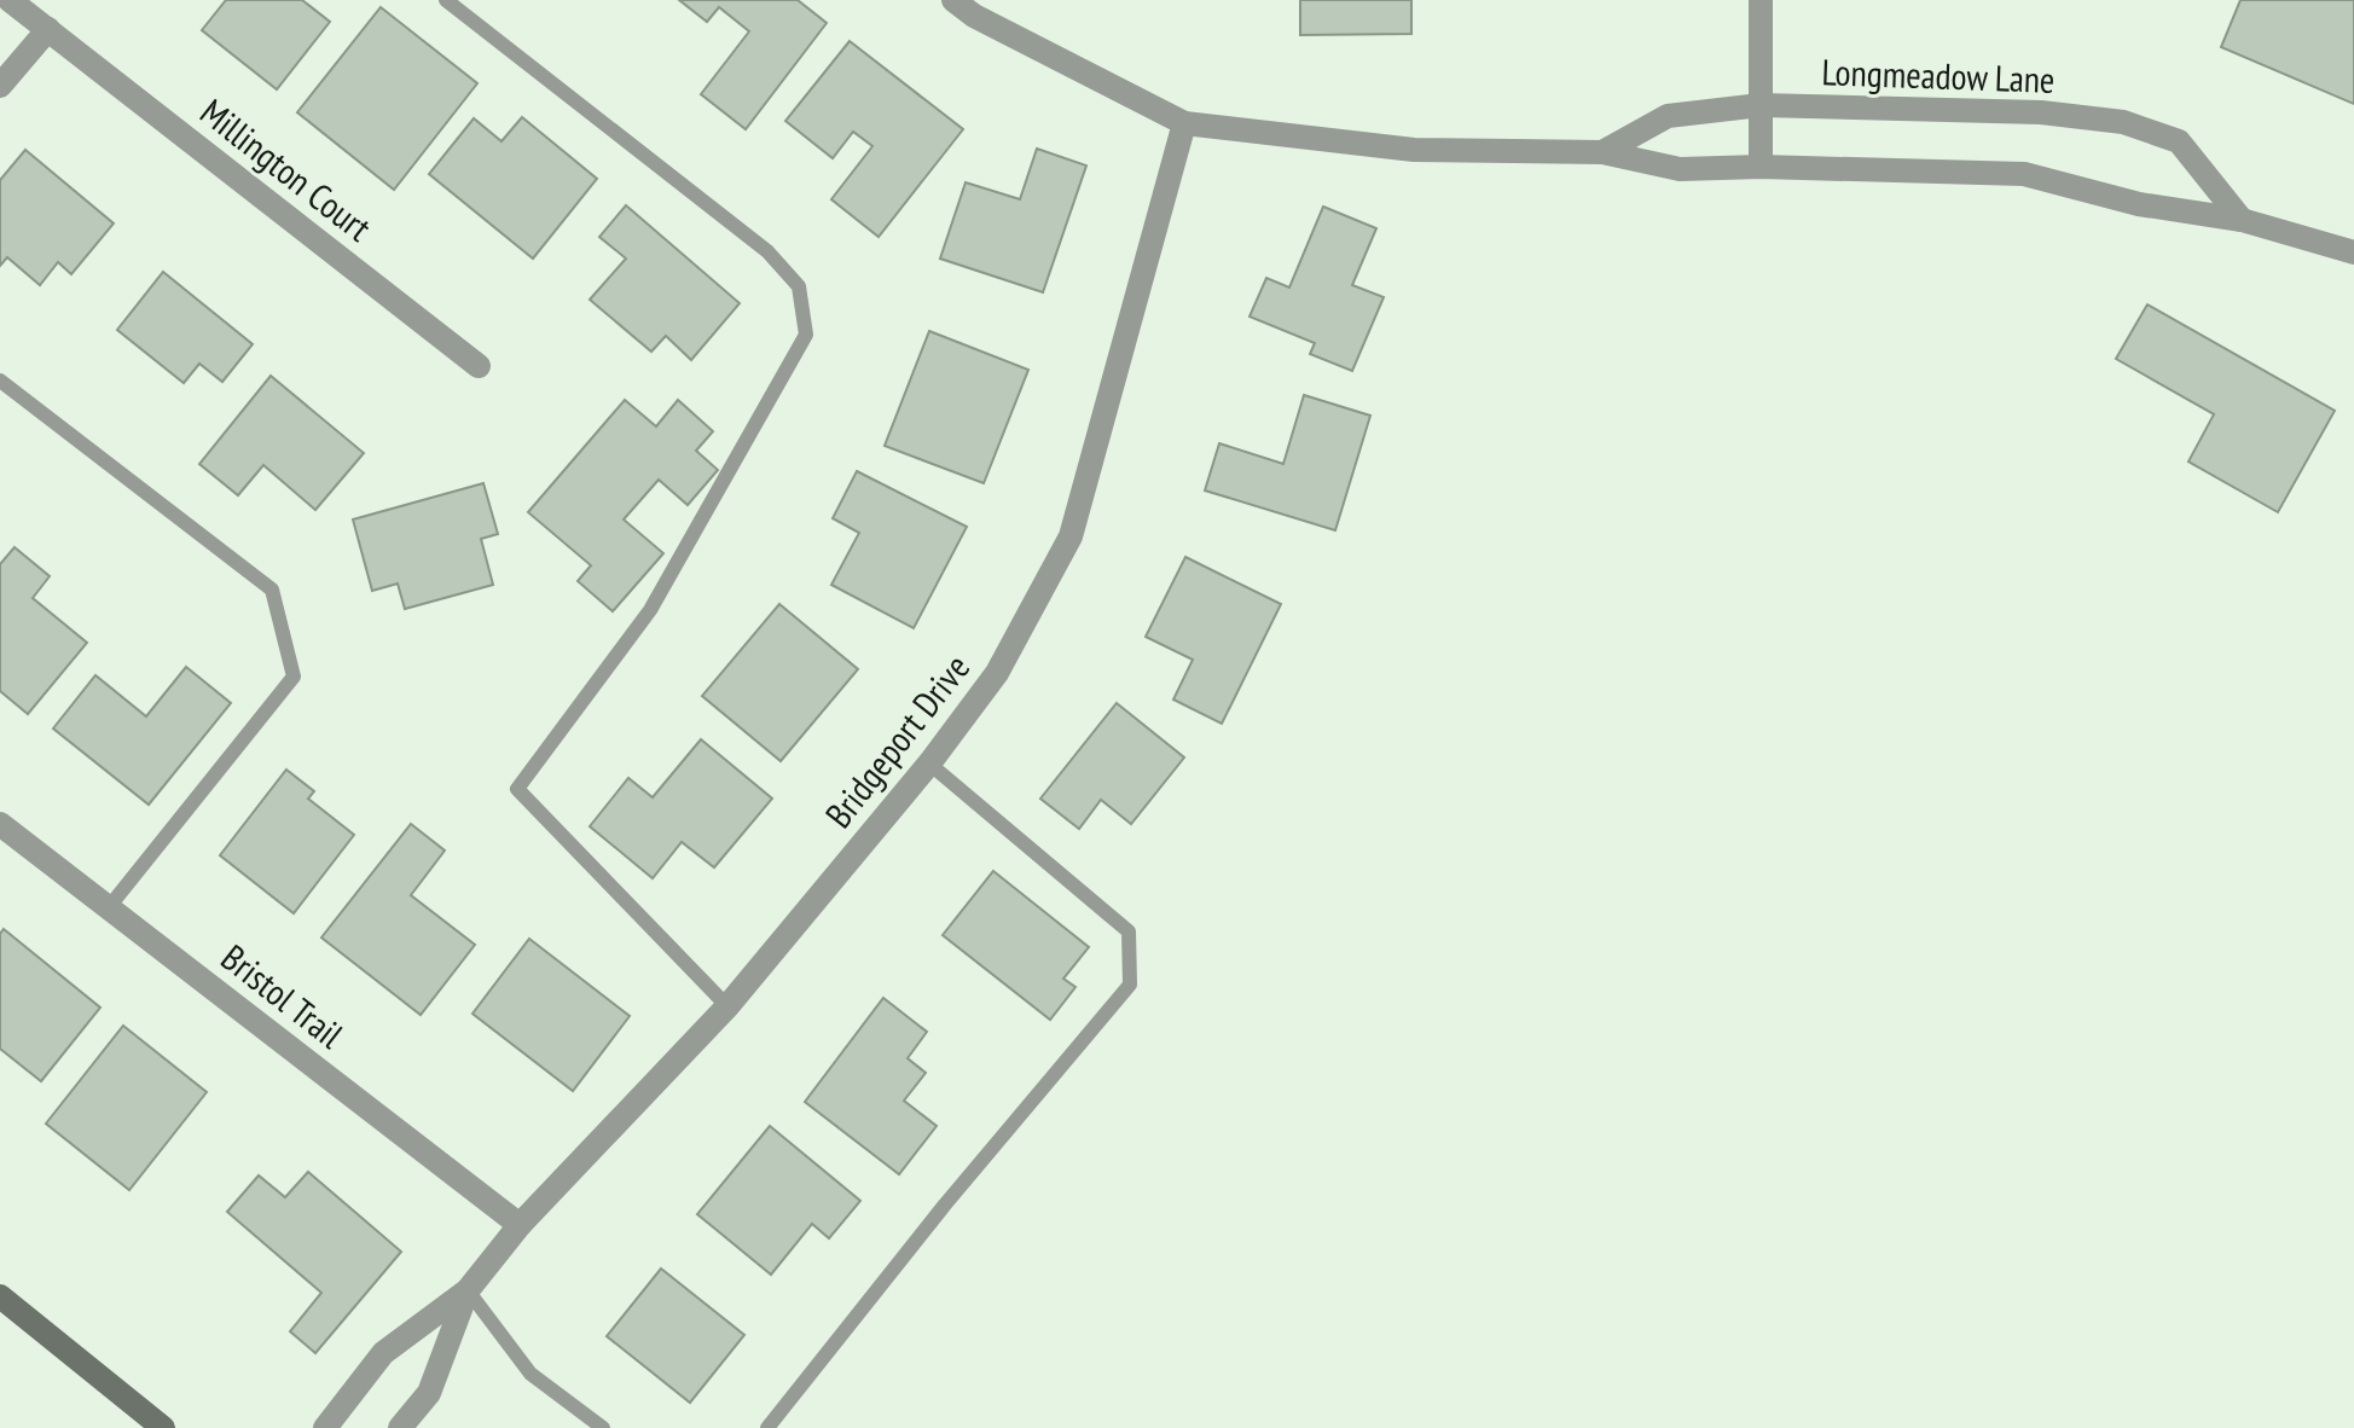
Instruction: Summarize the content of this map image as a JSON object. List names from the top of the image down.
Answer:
{
  "streets": {
    "street": [
      "Longmeadow Lane",
      "Millington Court",
      "Bridgeport Drive",
      "Bristol Trail"
    ]
  },
  "crossings": [
    ["Longmeadow Lane", "Bridgeport Drive"],
    ["Bridgeport Drive", "Bristol Trail"]
  ]
}
